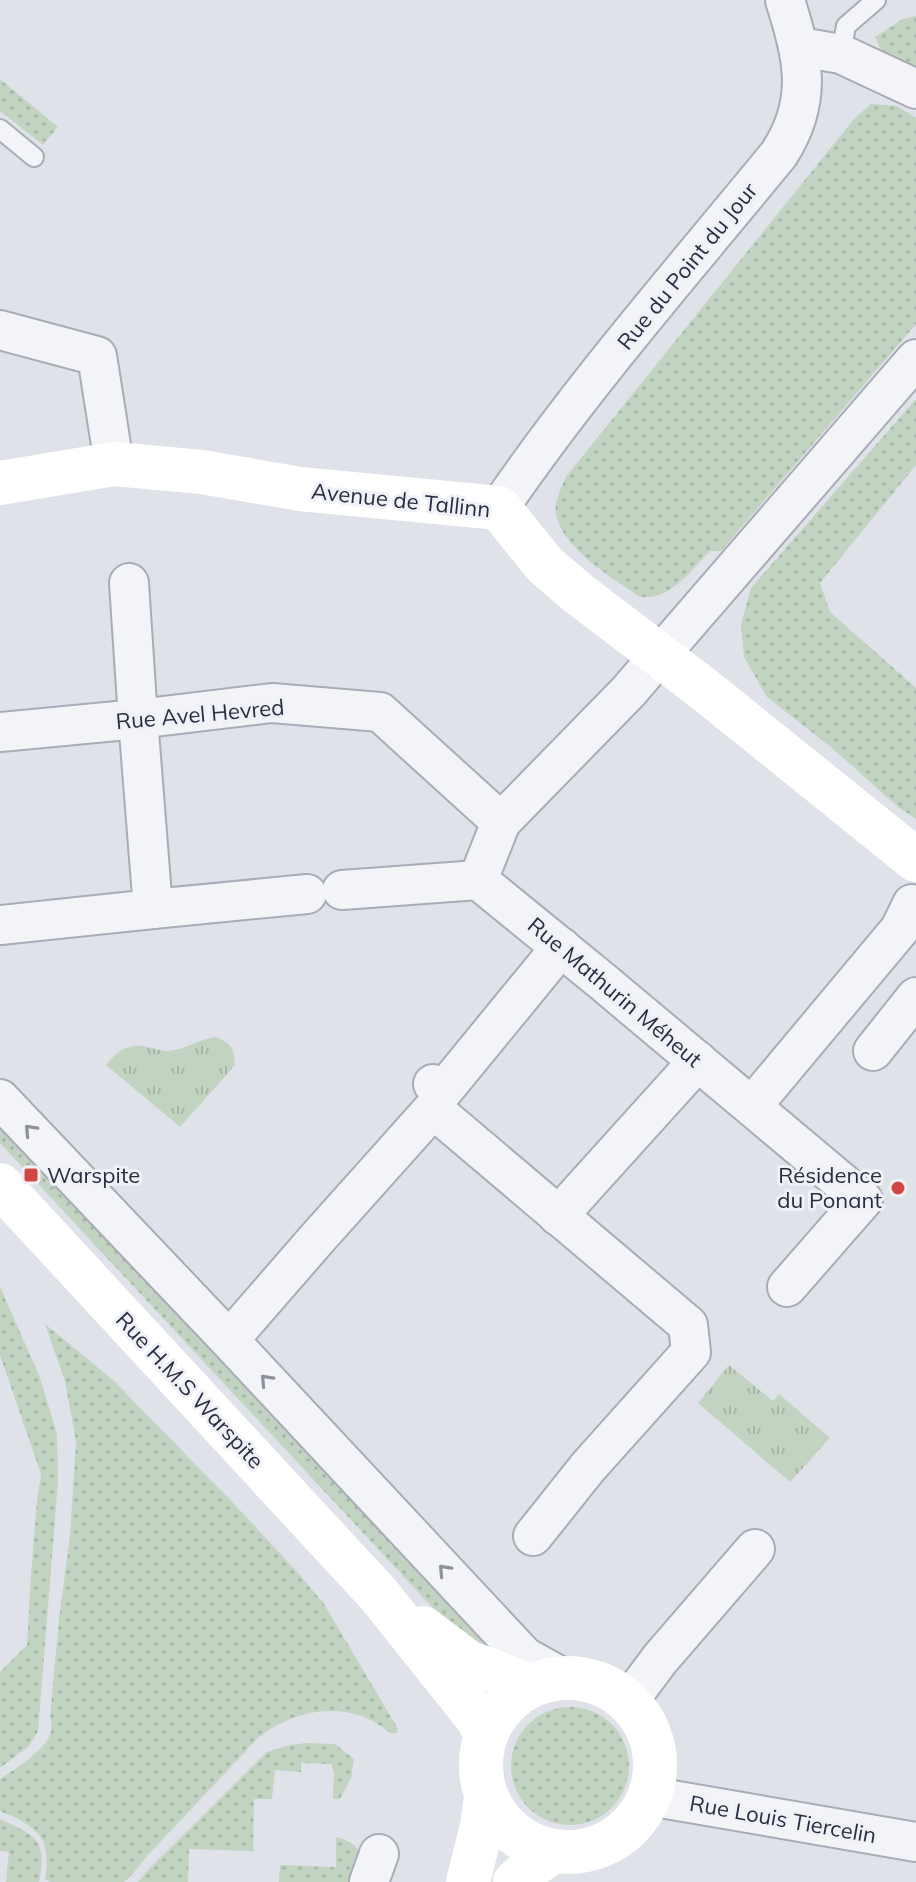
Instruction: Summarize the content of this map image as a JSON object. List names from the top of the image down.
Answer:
{
  "streets": {
    "street": [
      "Rue du Point du Jour",
      "Avenue de Tallinn",
      "Rue Avel Hevred",
      "Rue Mathurin Méheut",
      "Rue H.M.S Warspite",
      "Rue Louis Tiercelin"
    ]
  },
  "crossings": [
    ["Rue du Point du Jour", "Avenue de Tallinn"],
    ["Rue H.M.S Warspite", "Rue Louis Tiercelin"]
  ],
  "places": {
    "transit": ["Warspite"],
    "other": ["Résidence du Ponant"]
  }
}
